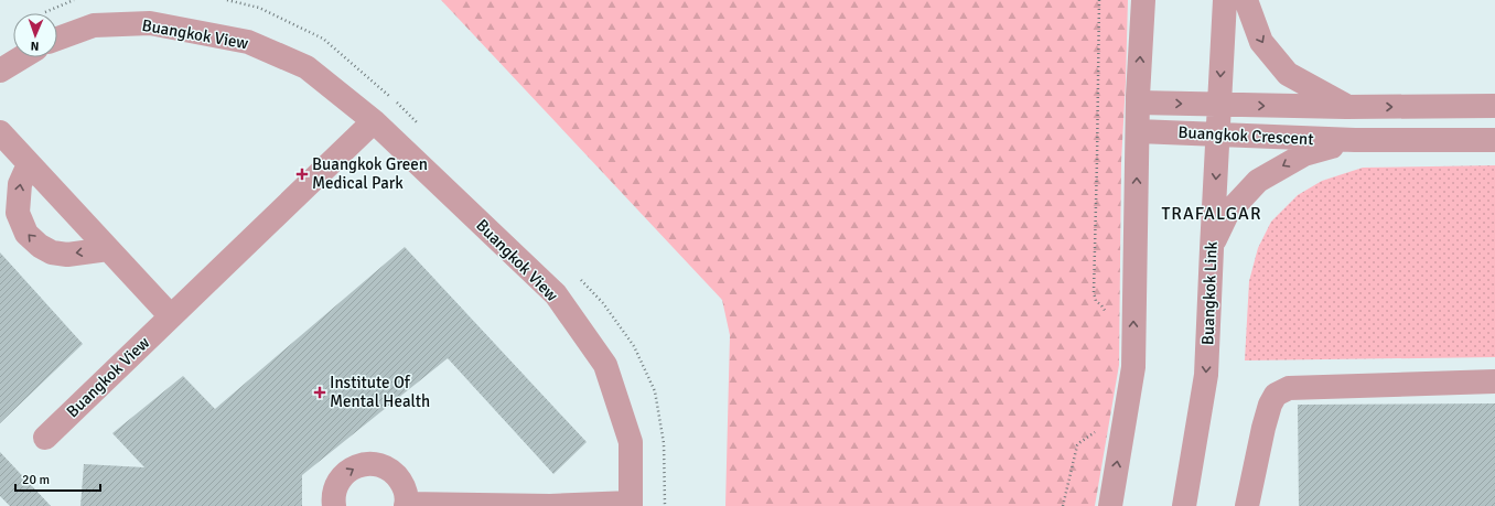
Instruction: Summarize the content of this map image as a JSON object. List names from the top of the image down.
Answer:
{
  "streets": {
    "street": ["Buangkok View", "Buangkok Crescent", "Buangkok Link"]
  },
  "crossings": [
    ["Buangkok Crescent", "Buangkok Link"]
  ],
  "districts": ["TRAFALGAR"],
  "places": {
    "health": ["Buangkok Green Medical Park", "Institute Of Mental Health"]
  },
  "scale_bar": "20 m",
  "north": "bottom"
}
